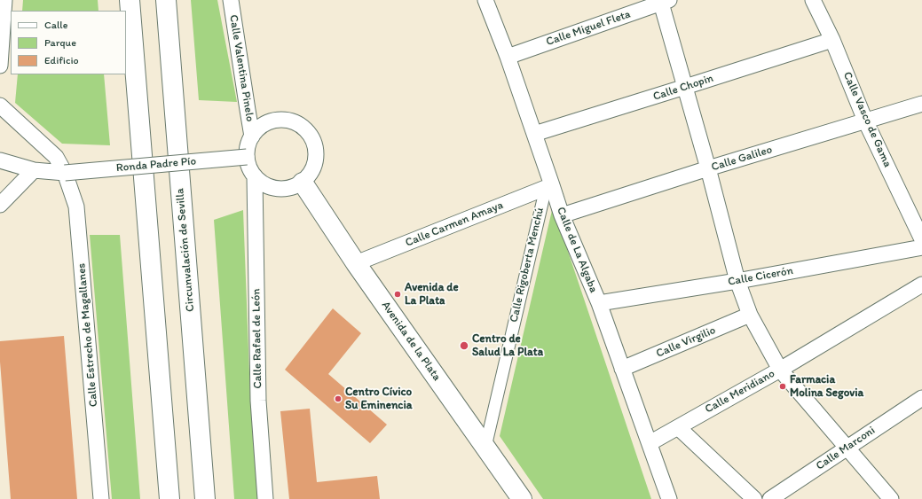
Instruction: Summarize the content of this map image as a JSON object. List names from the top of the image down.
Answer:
{
  "streets": {
    "main road": ["Circunvalación de Sevilla", "Avenida de la Plata"],
    "street": [
      "Calle Miguel Fleta",
      "Calle Valentina Pinelo",
      "Calle Chopin",
      "Calle Vasco de Gama",
      "Calle Galileo",
      "Ronda Padre Pío",
      "Calle Carmen Amaya",
      "Calle de La Algaba",
      "Calle Rigoberta Menchú",
      "Calle Cicerón",
      "Calle Estrecho de Magallanes",
      "Calle Rafael de León",
      "Calle Virgilio",
      "Calle Meridiano",
      "Calle Marconi"
    ]
  },
  "crossings": [
    ["Calle Miguel Fleta", "Calle de La Algaba"],
    ["Calle Valentina Pinelo", "Ronda Padre Pío"],
    ["Calle Valentina Pinelo", "Calle Rafael de León"],
    ["Calle Valentina Pinelo", "Avenida de la Plata"],
    ["Calle Chopin", "Calle Vasco de Gama"],
    ["Calle Chopin", "Calle de La Algaba"],
    ["Calle Vasco de Gama", "Calle Galileo"],
    ["Calle Galileo", "Calle de La Algaba"],
    ["Ronda Padre Pío", "Calle Estrecho de Magallanes"],
    ["Ronda Padre Pío", "Calle Rafael de León"],
    ["Ronda Padre Pío", "Avenida de la Plata"],
    ["Calle Carmen Amaya", "Calle de La Algaba"],
    ["Calle Carmen Amaya", "Calle Rigoberta Menchú"],
    ["Calle Carmen Amaya", "Avenida de la Plata"],
    ["Calle de La Algaba", "Calle Rigoberta Menchú"],
    ["Calle de La Algaba", "Calle Cicerón"],
    ["Calle de La Algaba", "Calle Virgilio"],
    ["Calle de La Algaba", "Calle Meridiano"],
    ["Calle Rigoberta Menchú", "Avenida de la Plata"],
    ["Calle Rafael de León", "Avenida de la Plata"]
  ],
  "places": [
    "Avenida de La Plata",
    "Centro de Salud La Plata",
    "Farmacia Molina Segovia",
    "Centro Cívico Su Eminencia"
  ],
  "legend": ["Calle", "Parque", "Edificio"]
}
